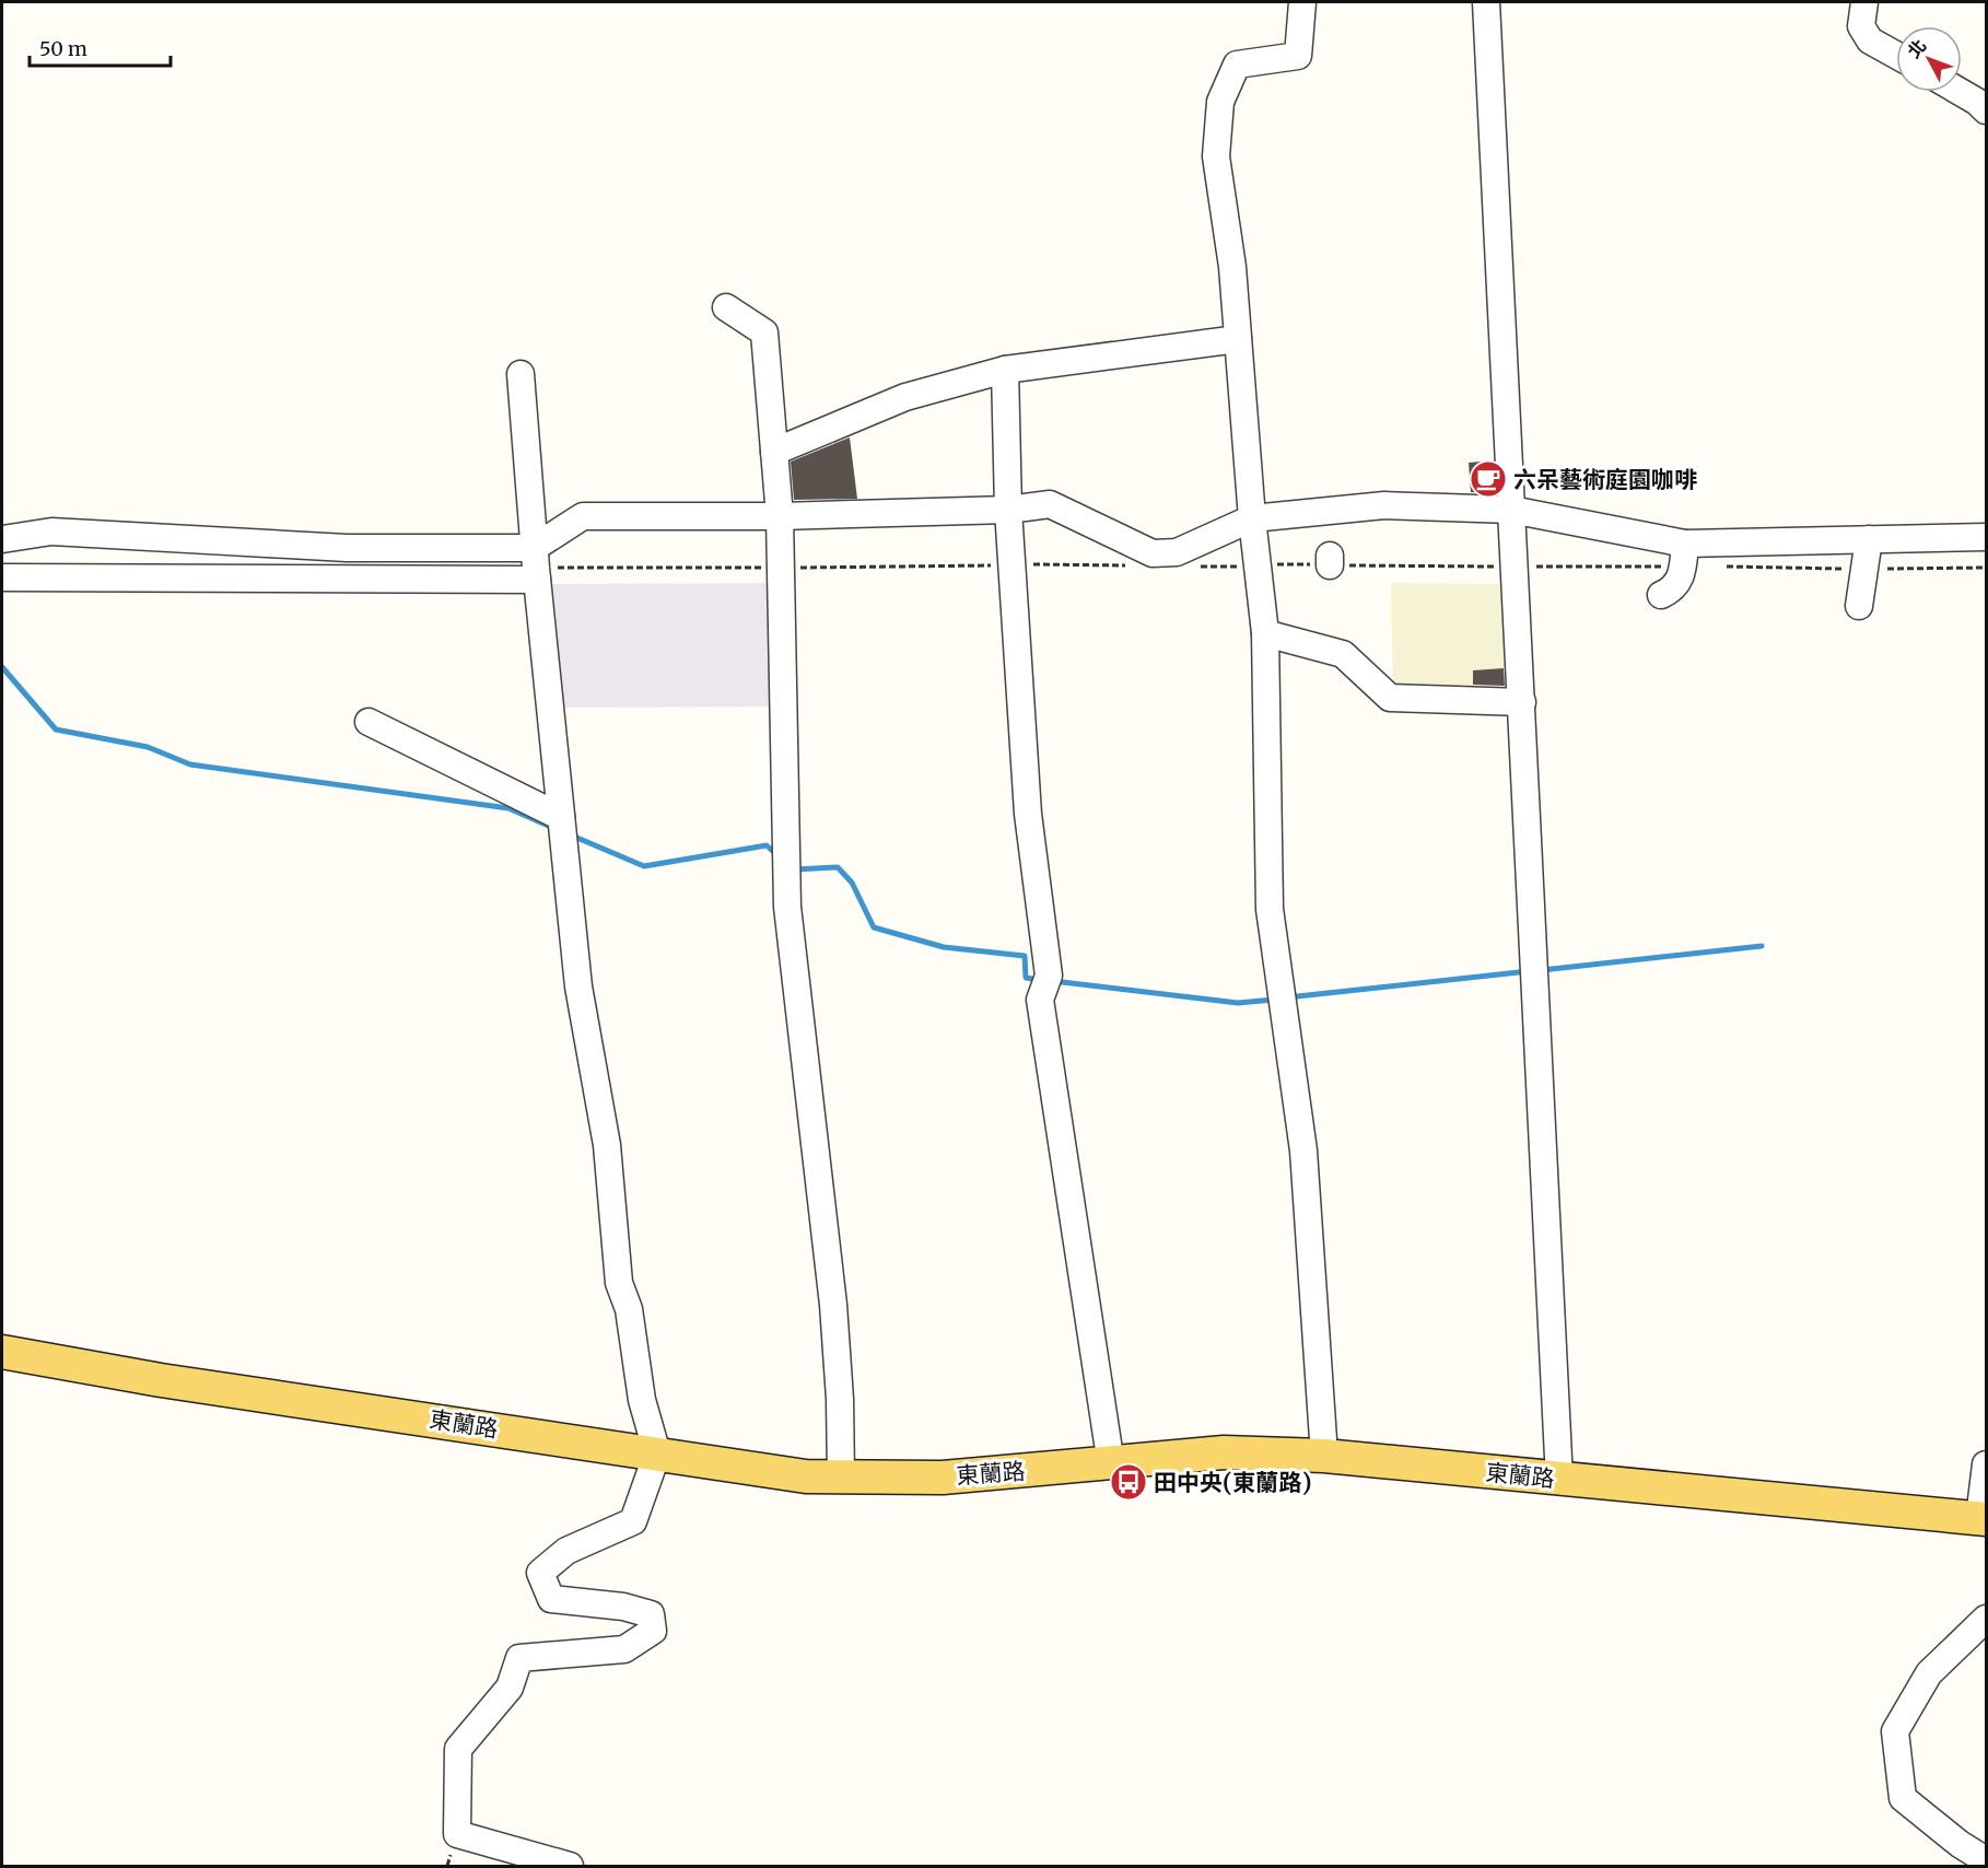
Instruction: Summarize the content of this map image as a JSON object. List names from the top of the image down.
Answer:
{
  "streets": {
    "main road": ["東蘭路"]
  },
  "places": {
    "cafe": ["六呆藝術庭園咖啡"],
    "bus stop": ["田中央(東蘭路)"]
  },
  "scale_bar": "50 m",
  "north": "top left"
}
